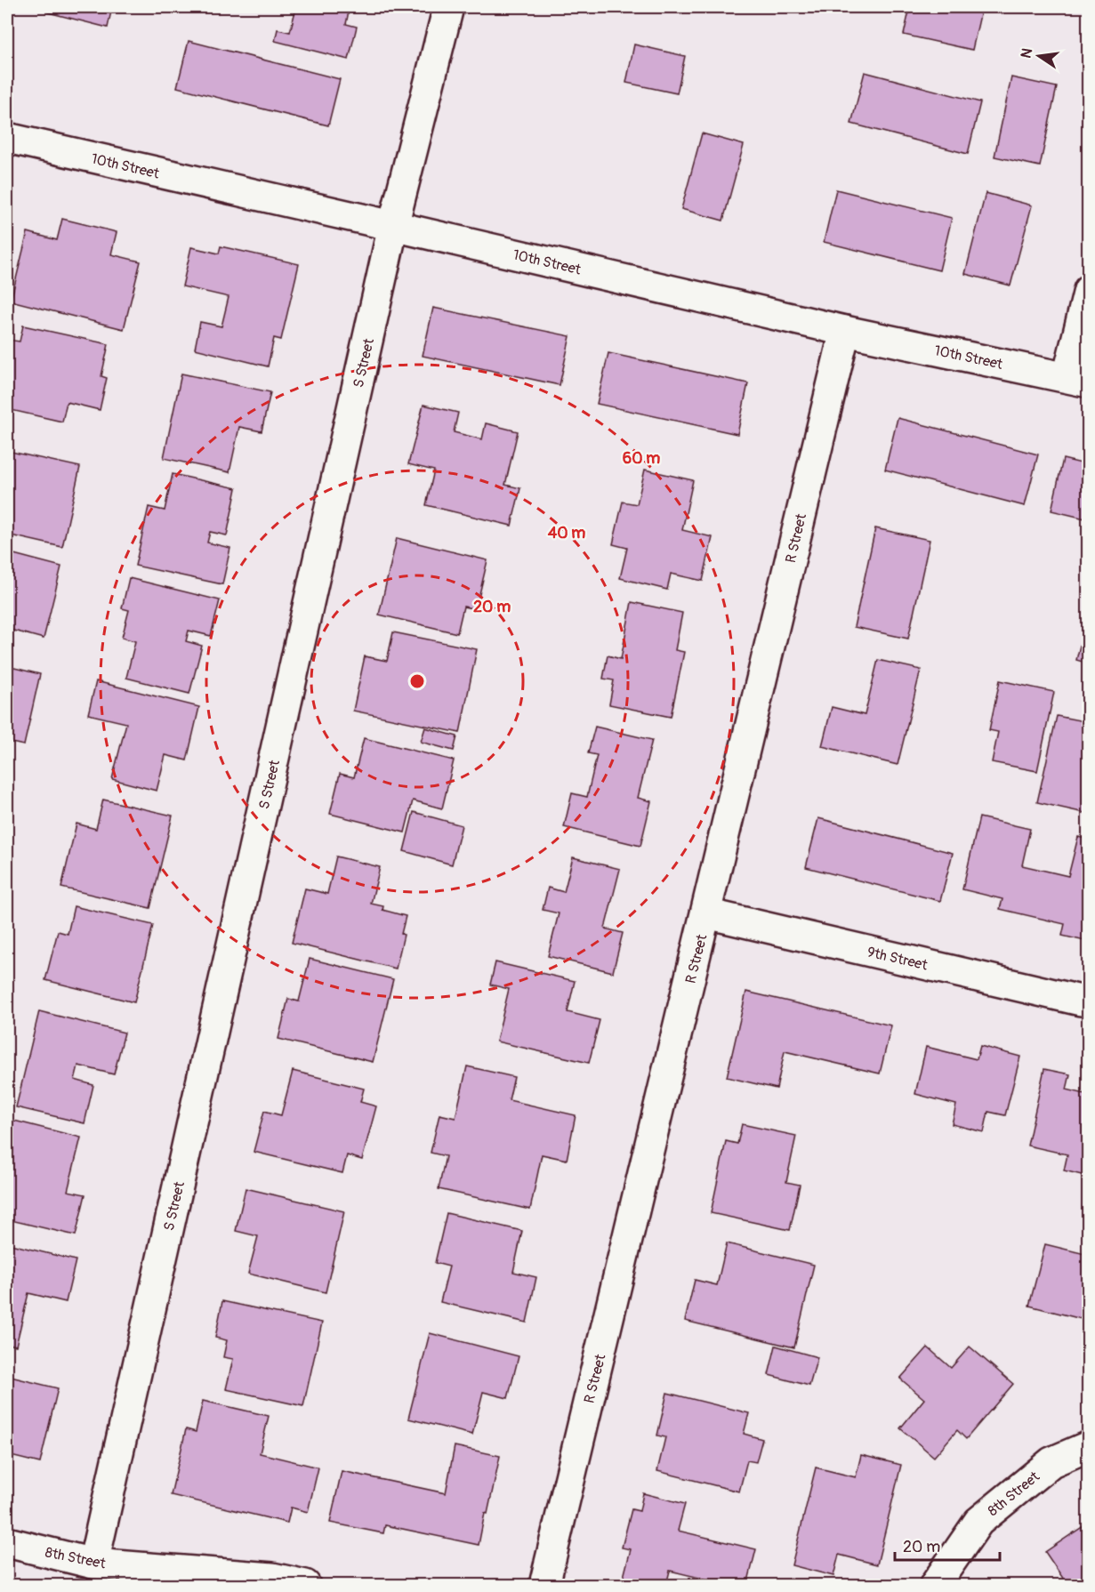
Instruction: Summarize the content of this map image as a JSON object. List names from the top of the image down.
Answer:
{
  "streets": {
    "street": [
      "10th Street",
      "S Street",
      "R Street",
      "9th Street",
      "8th Street"
    ]
  },
  "crossings": [
    ["10th Street", "S Street"],
    ["10th Street", "R Street"],
    ["S Street", "8th Street"],
    ["R Street", "9th Street"]
  ],
  "scale_bar": "20 m",
  "north": "left",
  "rings": ["60 m", "40 m", "20 m"]
}
